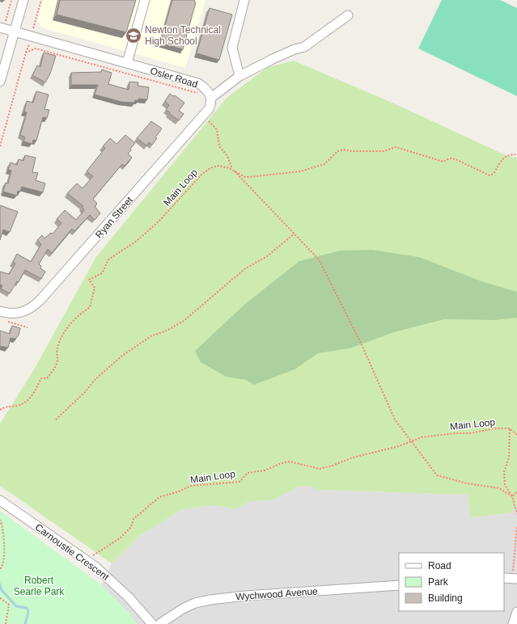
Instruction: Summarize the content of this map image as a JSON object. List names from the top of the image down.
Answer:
{
  "streets": {
    "street": [
      "Osler Road",
      "Ryan Street",
      "Carnoustie Crescent",
      "Wychwood Avenue"
    ],
    "path": ["Main Loop"]
  },
  "crossings": [
    ["Osler Road", "Ryan Street"]
  ],
  "parks": ["Robert Searle Park"],
  "places": {
    "school or university": ["Newton Technical High School"]
  },
  "legend": ["Road", "Park", "Building"]
}
